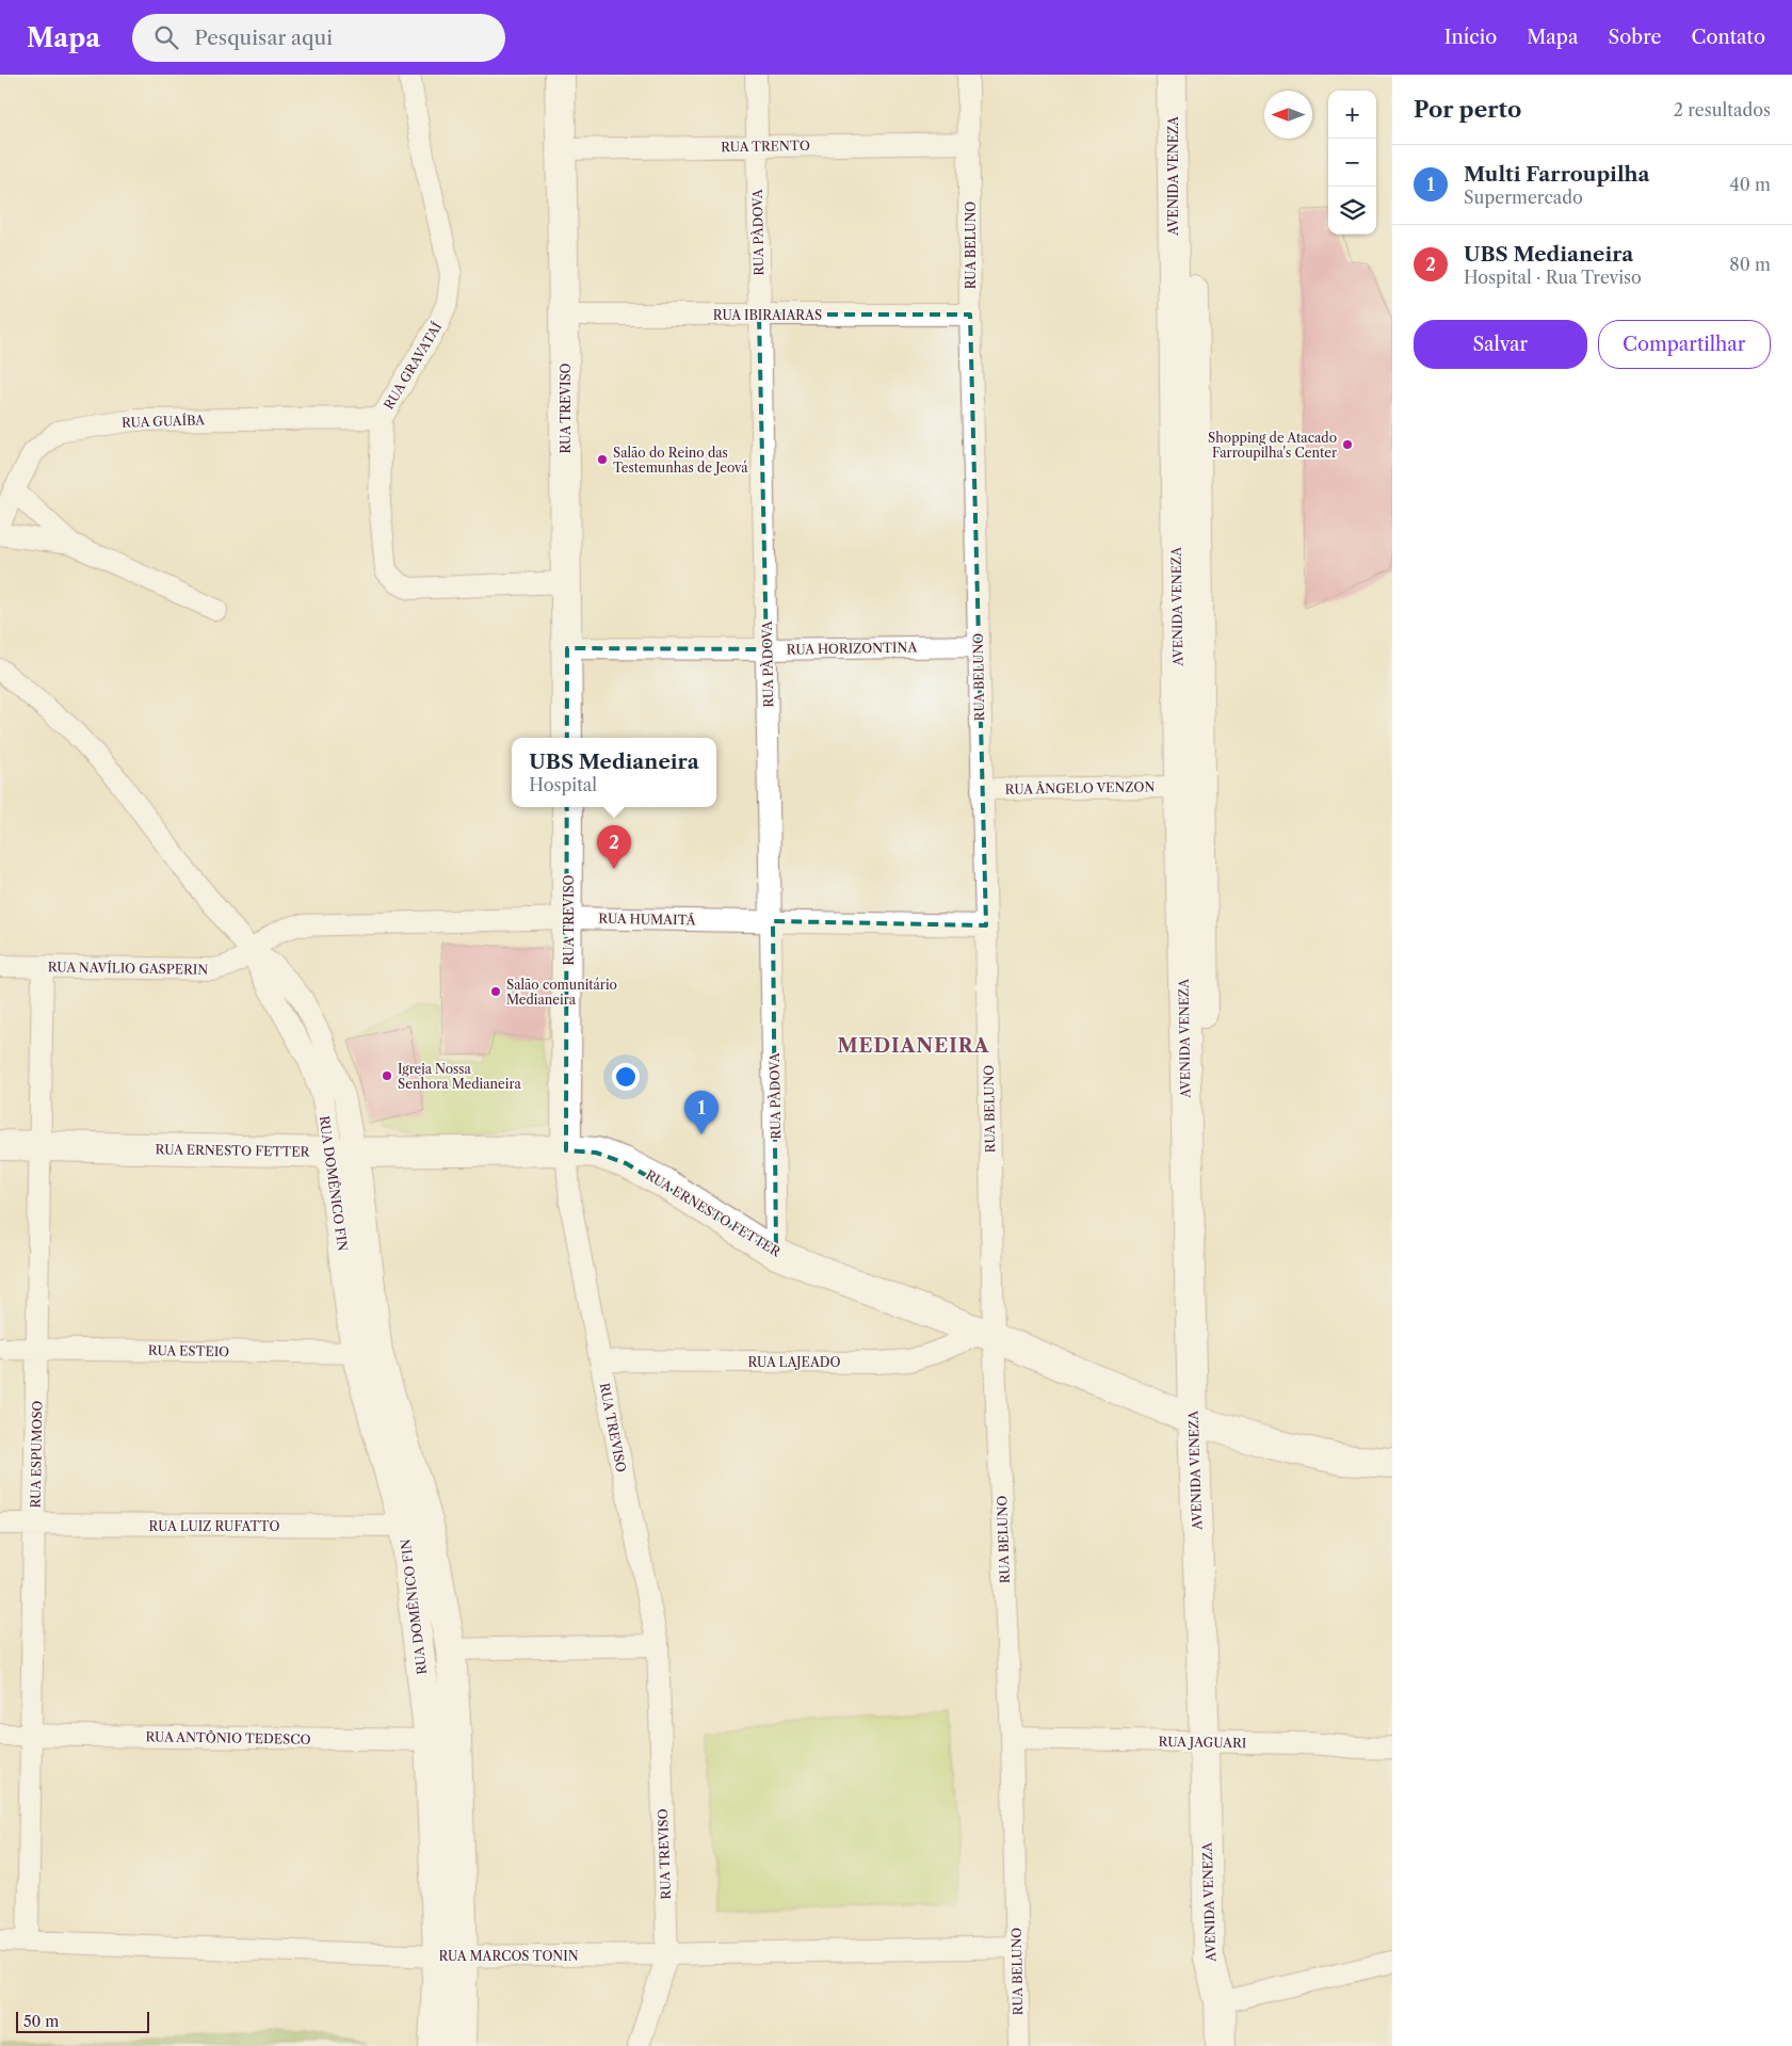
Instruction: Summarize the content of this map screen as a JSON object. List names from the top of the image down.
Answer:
{
  "streets": {
    "main road": [
      "AVENIDA VENEZA",
      "RUA TREVISO",
      "RUA ERNESTO FETTER",
      "RUA DOMÊNICO FIN"
    ],
    "street": [
      "RUA TRENTO",
      "RUA PÀDOVA",
      "RUA BELUNO",
      "RUA IBIRAIARAS",
      "RUA GRAVATAÍ",
      "RUA GUAÍBA",
      "RUA HORIZONTINA",
      "RUA ÂNGELO VENZON",
      "RUA HUMAITÁ",
      "RUA NAVÍLIO GASPERIN",
      "RUA ESTEIO",
      "RUA LAJEADO",
      "RUA ESPUMOSO",
      "RUA LUIZ RUFATTO",
      "RUA ANTÔNIO TEDESCO",
      "RUA JAGUARI",
      "RUA MARCOS TONIN"
    ]
  },
  "crossings": [
    ["RUA TRENTO", "RUA PÀDOVA"],
    ["RUA TRENTO", "RUA BELUNO"],
    ["RUA TRENTO", "RUA TREVISO"],
    ["AVENIDA VENEZA", "RUA ÂNGELO VENZON"],
    ["AVENIDA VENEZA", "RUA ERNESTO FETTER"],
    ["AVENIDA VENEZA", "RUA JAGUARI"],
    ["RUA PÀDOVA", "RUA IBIRAIARAS"],
    ["RUA PÀDOVA", "RUA HORIZONTINA"],
    ["RUA PÀDOVA", "RUA HUMAITÁ"],
    ["RUA PÀDOVA", "RUA ERNESTO FETTER"],
    ["RUA BELUNO", "RUA IBIRAIARAS"],
    ["RUA BELUNO", "RUA HORIZONTINA"],
    ["RUA BELUNO", "RUA ÂNGELO VENZON"],
    ["RUA BELUNO", "RUA HUMAITÁ"],
    ["RUA BELUNO", "RUA ERNESTO FETTER"],
    ["RUA BELUNO", "RUA LAJEADO"],
    ["RUA BELUNO", "RUA JAGUARI"],
    ["RUA BELUNO", "RUA MARCOS TONIN"],
    ["RUA IBIRAIARAS", "RUA TREVISO"],
    ["RUA GRAVATAÍ", "RUA TREVISO"],
    ["RUA GRAVATAÍ", "RUA GUAÍBA"],
    ["RUA TREVISO", "RUA HORIZONTINA"],
    ["RUA TREVISO", "RUA HUMAITÁ"],
    ["RUA TREVISO", "RUA ERNESTO FETTER"],
    ["RUA TREVISO", "RUA LAJEADO"],
    ["RUA TREVISO", "RUA MARCOS TONIN"],
    ["RUA HUMAITÁ", "RUA NAVÍLIO GASPERIN"],
    ["RUA HUMAITÁ", "RUA DOMÊNICO FIN"],
    ["RUA NAVÍLIO GASPERIN", "RUA DOMÊNICO FIN"],
    ["RUA NAVÍLIO GASPERIN", "RUA ESPUMOSO"],
    ["RUA ERNESTO FETTER", "RUA DOMÊNICO FIN"],
    ["RUA ERNESTO FETTER", "RUA LAJEADO"],
    ["RUA ERNESTO FETTER", "RUA ESPUMOSO"],
    ["RUA DOMÊNICO FIN", "RUA ESTEIO"],
    ["RUA DOMÊNICO FIN", "RUA LUIZ RUFATTO"],
    ["RUA DOMÊNICO FIN", "RUA ANTÔNIO TEDESCO"],
    ["RUA DOMÊNICO FIN", "RUA MARCOS TONIN"],
    ["RUA ESTEIO", "RUA ESPUMOSO"],
    ["RUA ESPUMOSO", "RUA LUIZ RUFATTO"],
    ["RUA ESPUMOSO", "RUA ANTÔNIO TEDESCO"],
    ["RUA ESPUMOSO", "RUA MARCOS TONIN"]
  ],
  "districts": ["MEDIANEIRA"],
  "places": [
    "Shopping de Atacado Farroupilha's Center",
    "Salão do Reino das Testemunhas de Jeová",
    "Salão comunitário Medianeira",
    "Igreja Nossa Senhora Medianeira"
  ],
  "scale_bar": "50 m",
  "north": "left",
  "page": {
    "header": "Mapa",
    "search": "Pesquisar aqui",
    "nav": [
      "Início",
      "Mapa",
      "Sobre",
      "Contato"
    ],
    "heading": ["Por perto", "2 resultados"],
    "map_buttons": ["+", "−"],
    "list": [
      {
        "mark": "1",
        "name": "Multi Farroupilha",
        "note": "Supermercado",
        "value": "40 m"
      },
      {
        "mark": "2",
        "name": "UBS Medianeira",
        "note": "Hospital · Rua Treviso",
        "value": "80 m"
      }
    ],
    "buttons": ["Salvar", "Compartilhar"],
    "popup": ["UBS Medianeira", "Hospital"],
    "pins": ["2", "1"],
    "scale": "50 m"
  }
}
